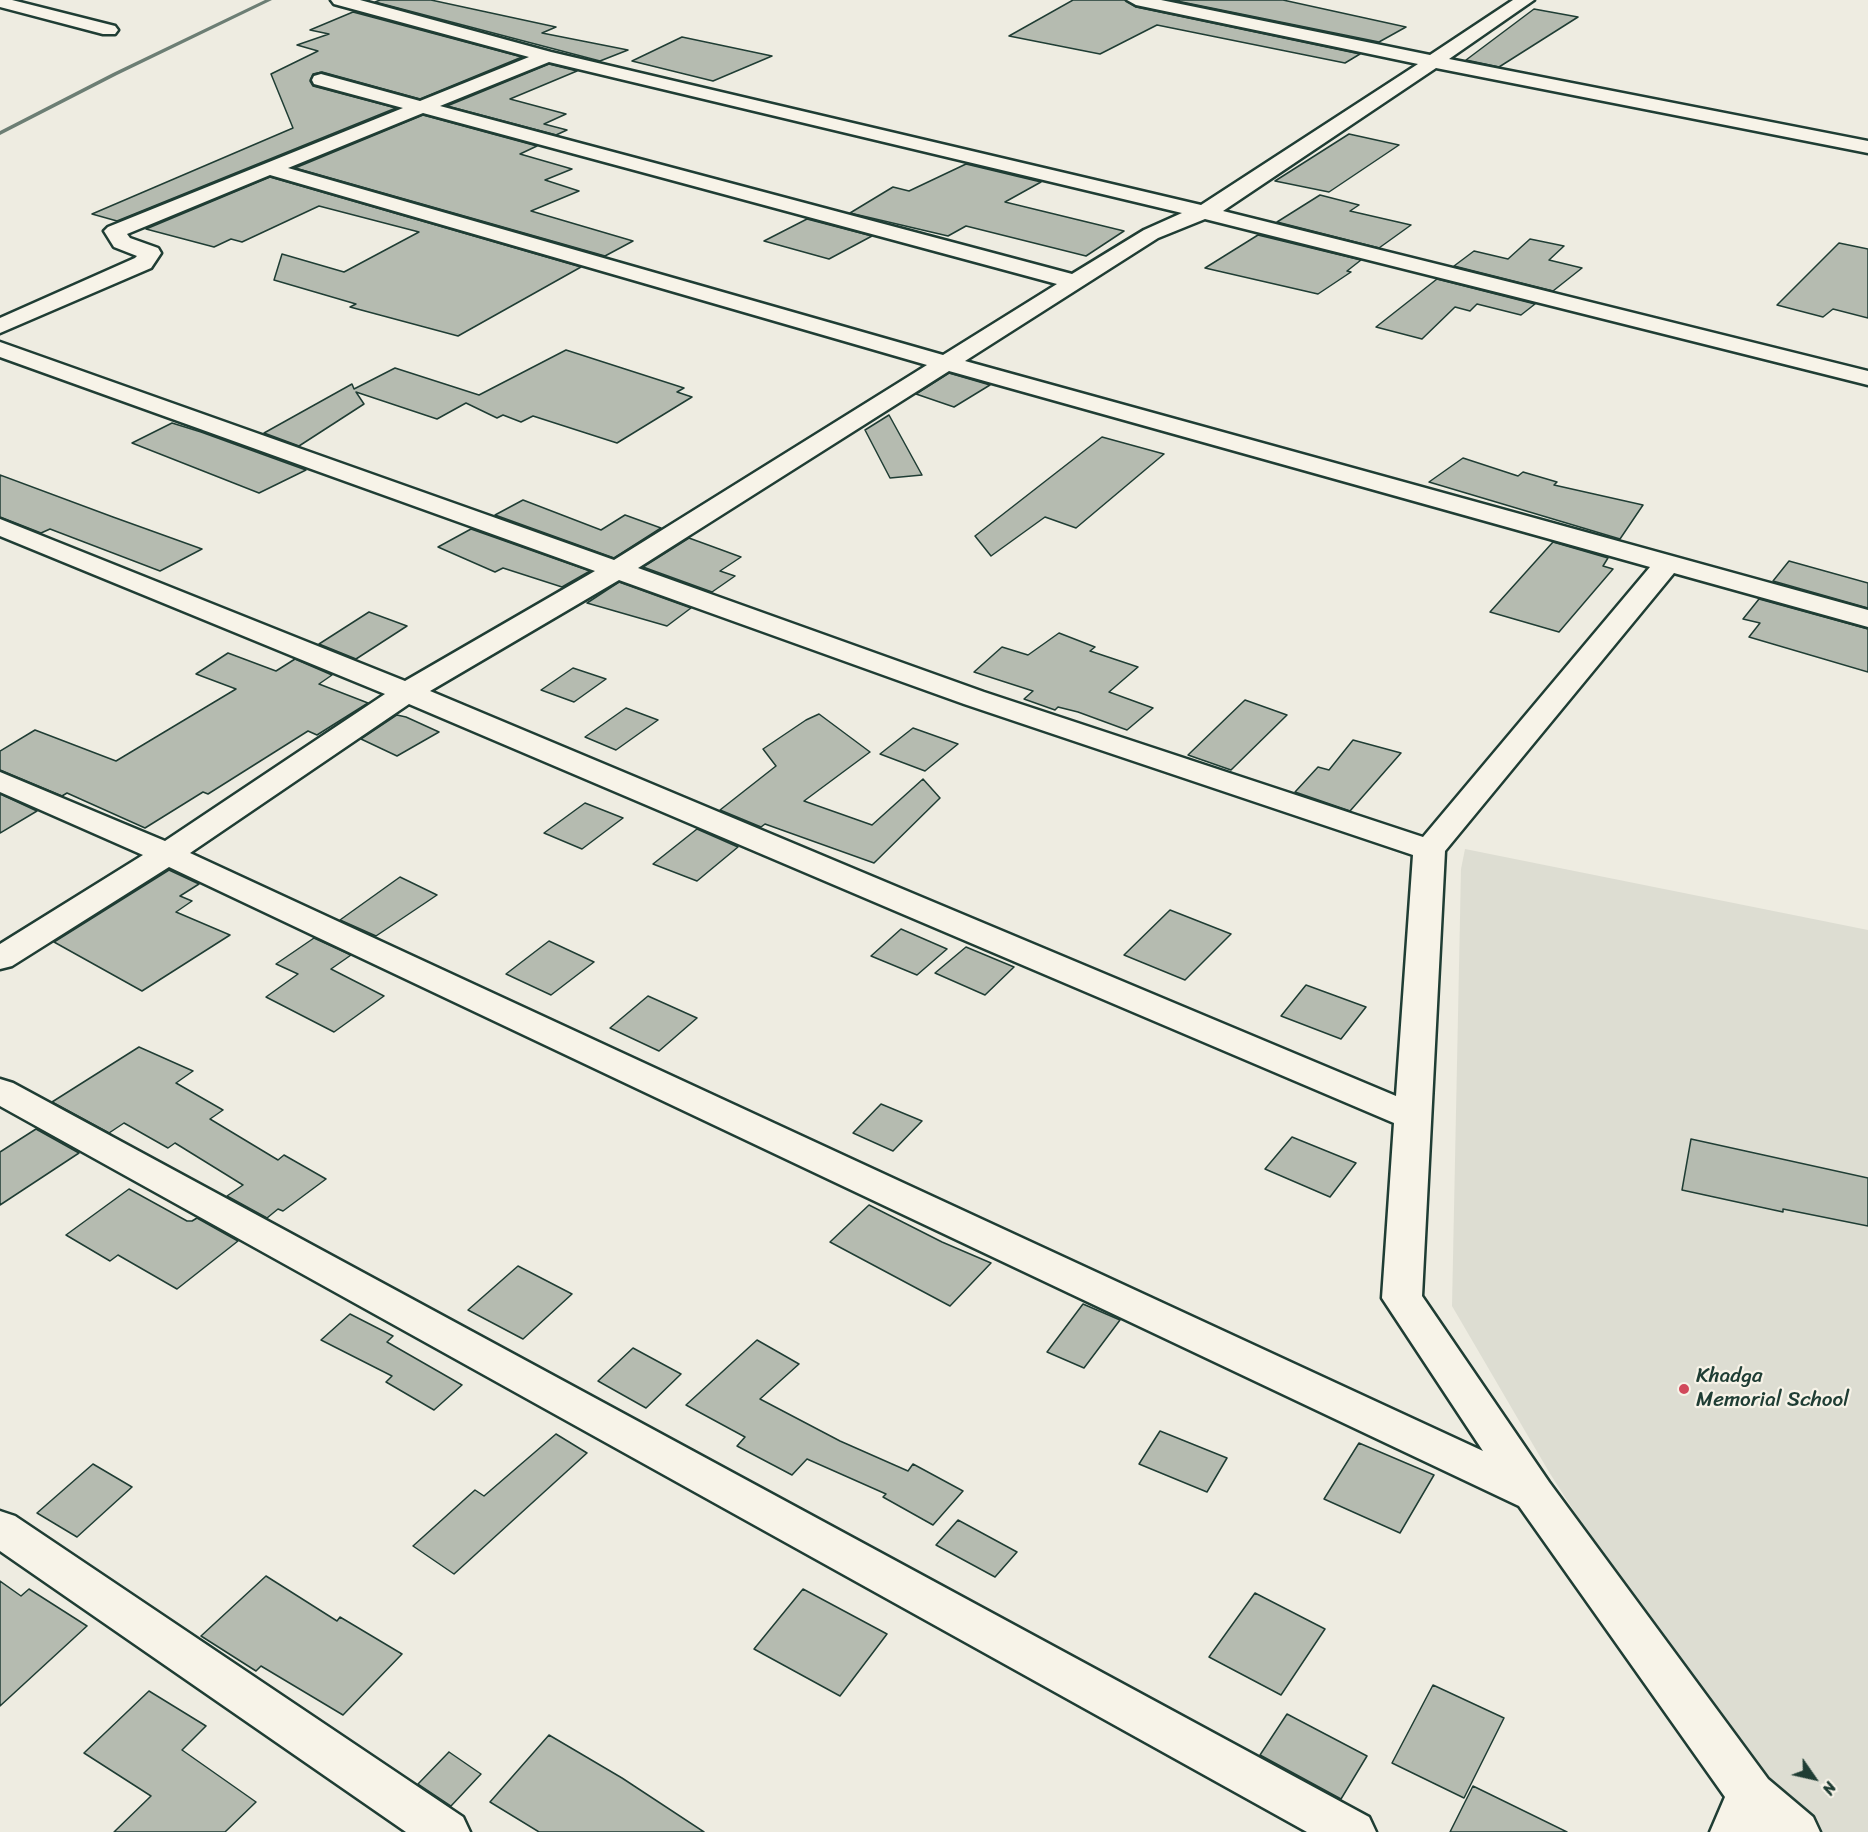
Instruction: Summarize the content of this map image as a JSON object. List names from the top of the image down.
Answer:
{
  "places": ["Khadga Memorial School"],
  "north": "bottom right"
}
